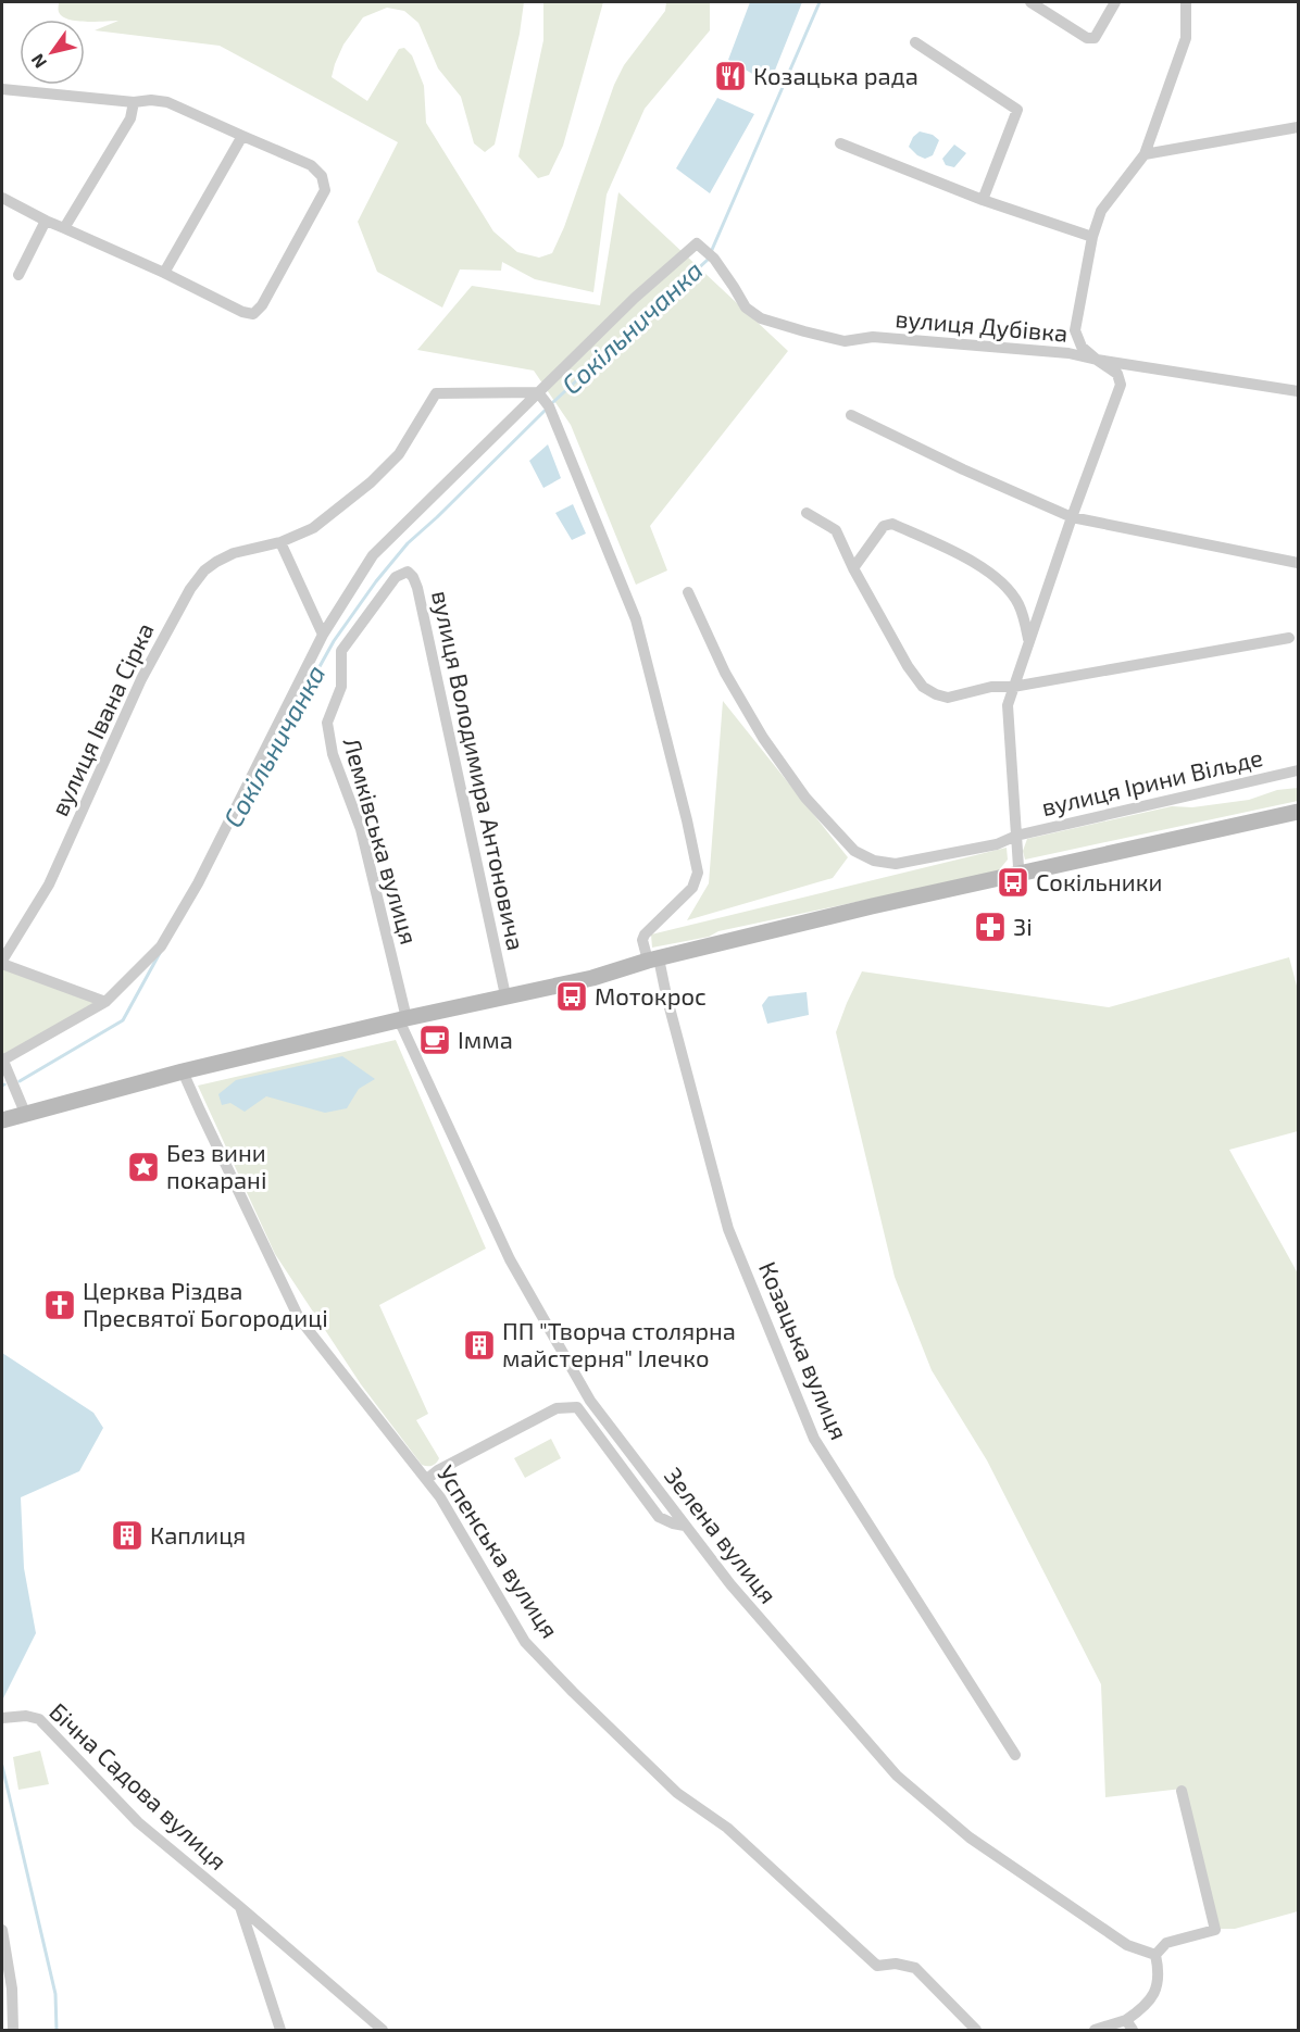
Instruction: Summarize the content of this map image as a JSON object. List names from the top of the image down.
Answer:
{
  "streets": {
    "street": [
      "вулиця Дубівка",
      "вулиця Івана Сірка",
      "вулиця Володимира Антоновича",
      "вулиця Ірини Вільде",
      "Лемківська вулиця",
      "Козацька вулиця",
      "Зелена вулиця",
      "Успенська вулиця",
      "Бічна Садова вулиця"
    ]
  },
  "crossings": [
    ["вулиця Дубівка", "вулиця Івана Сірка"],
    ["вулиця Дубівка", "Козацька вулиця"],
    ["вулиця Івана Сірка", "Козацька вулиця"],
    ["вулиця Володимира Антоновича", "Лемківська вулиця"],
    ["Лемківська вулиця", "Зелена вулиця"]
  ],
  "water": ["Сокільничанка"],
  "places": {
    "restaurant": ["Козацька рада"],
    "bus stop": ["Сокільники", "Мотокрос"],
    "pharmacy": ["3і"],
    "cafe": ["Імма"],
    "place": ["Без вини покарані"],
    "church": ["Церква Різдва Пресвятої Богородиці"],
    "building": ["ПП \"Творча столярна майстерня\" Ілечко", "Каплиця"]
  },
  "north": "bottom left"
}
